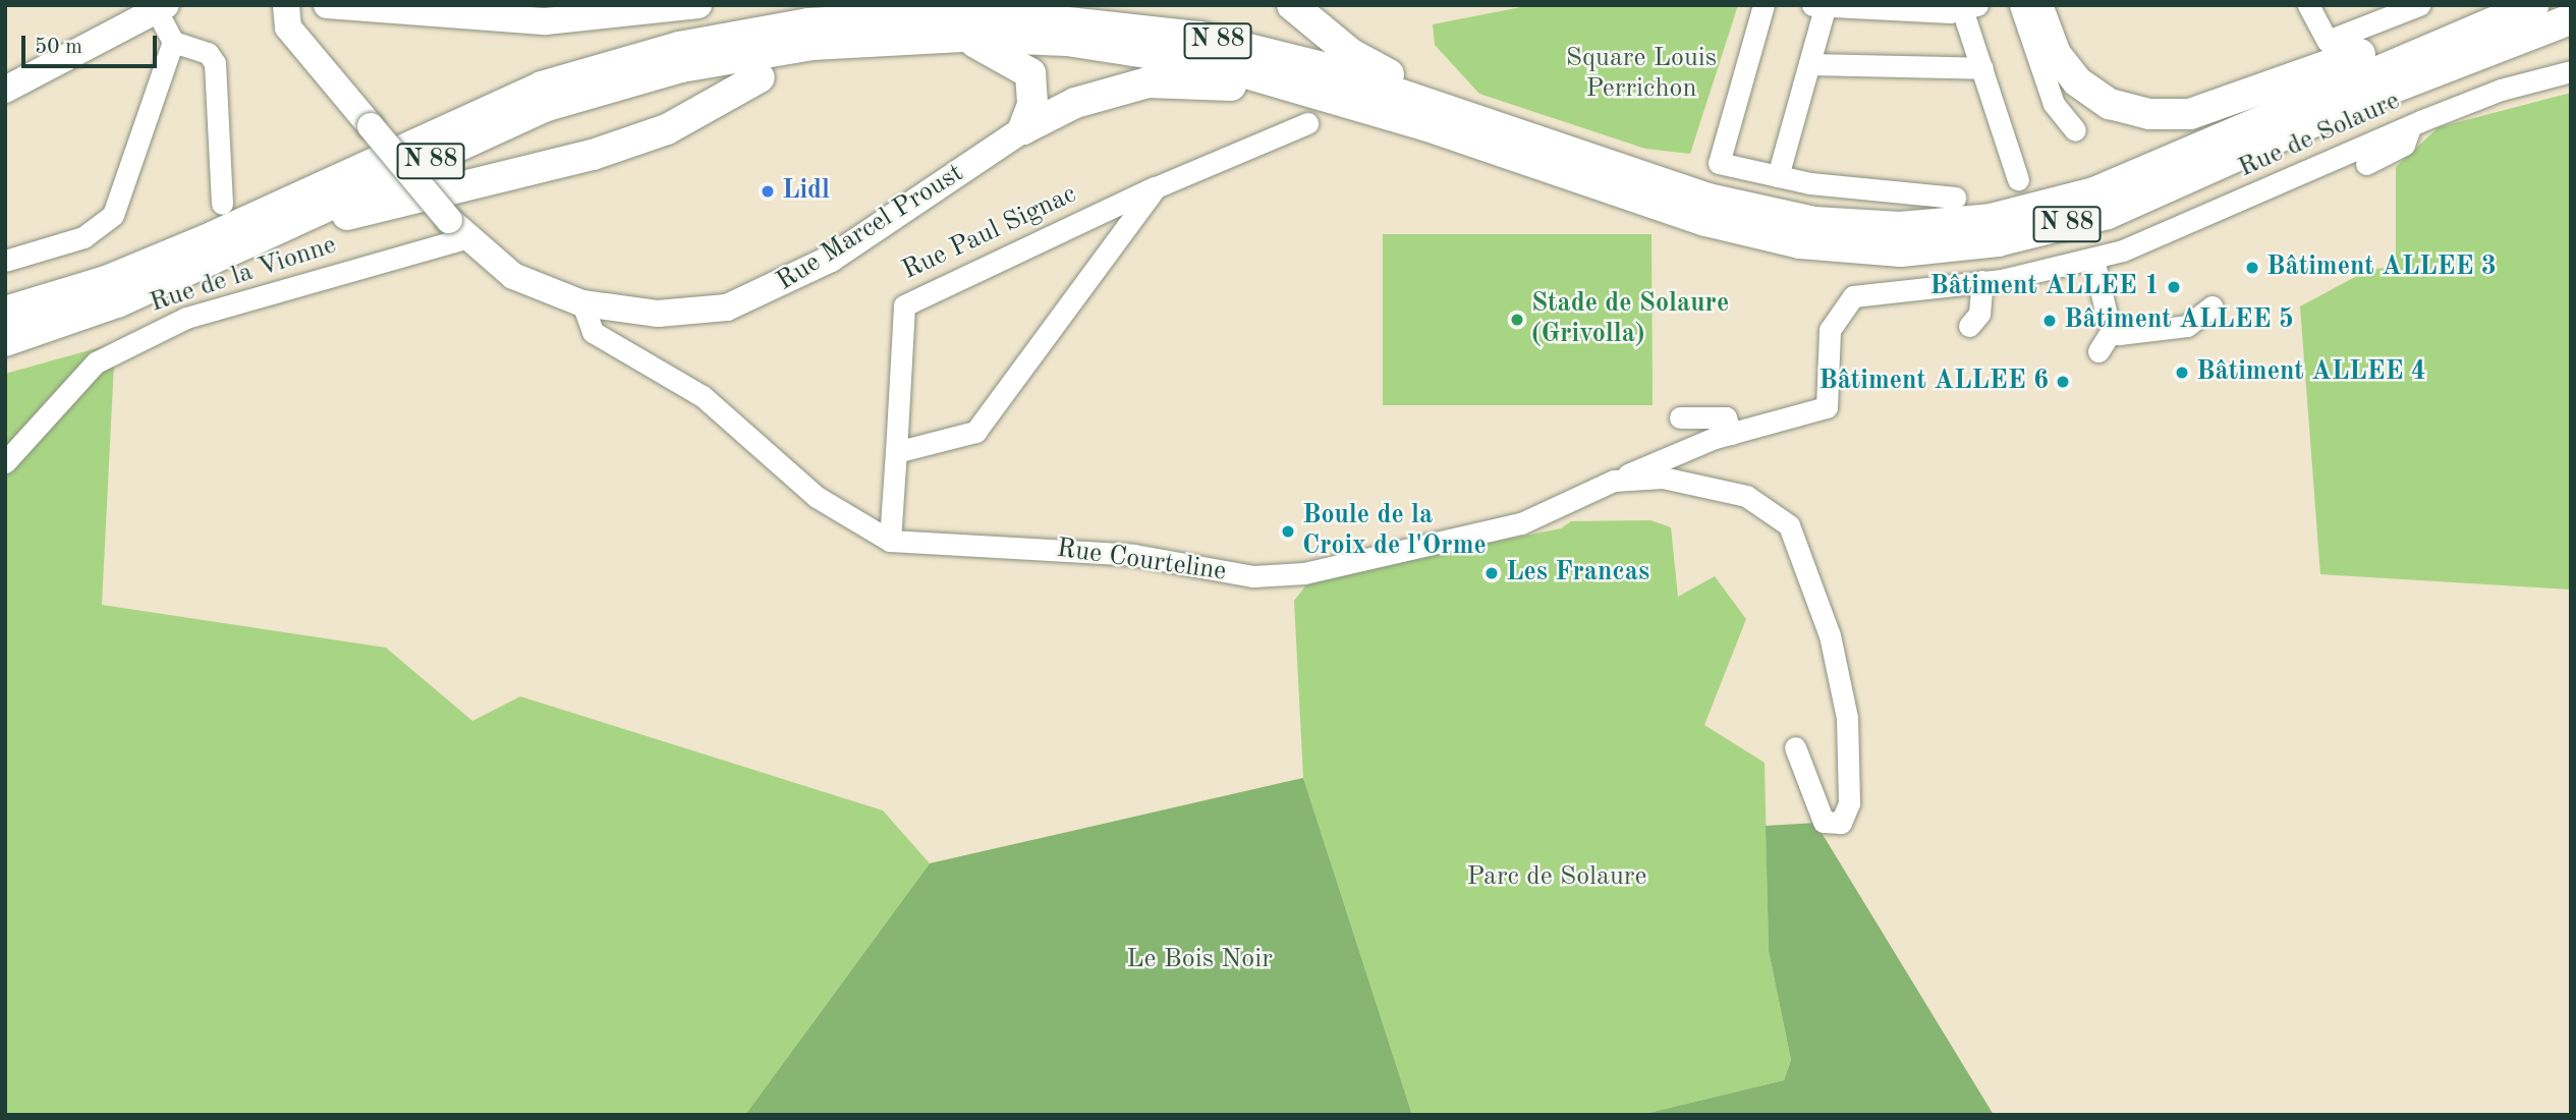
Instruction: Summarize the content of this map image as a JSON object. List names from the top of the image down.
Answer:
{
  "streets": {
    "highway": ["N 88"],
    "main road": ["Rue Marcel Proust"],
    "street": [
      "Rue de Solaure",
      "Rue Paul Signac",
      "Rue de la Vionne",
      "Rue Courteline"
    ]
  },
  "crossings": [
    ["Rue de Solaure", "Rue Courteline"],
    ["Rue Marcel Proust", "Rue Courteline"],
    ["Rue Paul Signac", "Rue Courteline"]
  ],
  "parks": ["Square Louis Perrichon", "Parc de Solaure", "Le Bois Noir"],
  "places": [
    "Lidl",
    "Bâtiment ALLEE 3",
    "Bâtiment ALLEE 1",
    "Stade de Solaure (Grivolla)",
    "Bâtiment ALLEE 5",
    "Bâtiment ALLEE 4",
    "Bâtiment ALLEE 6",
    "Boule de la Croix de l'Orme",
    "Les Francas"
  ],
  "scale_bar": "50 m"
}
